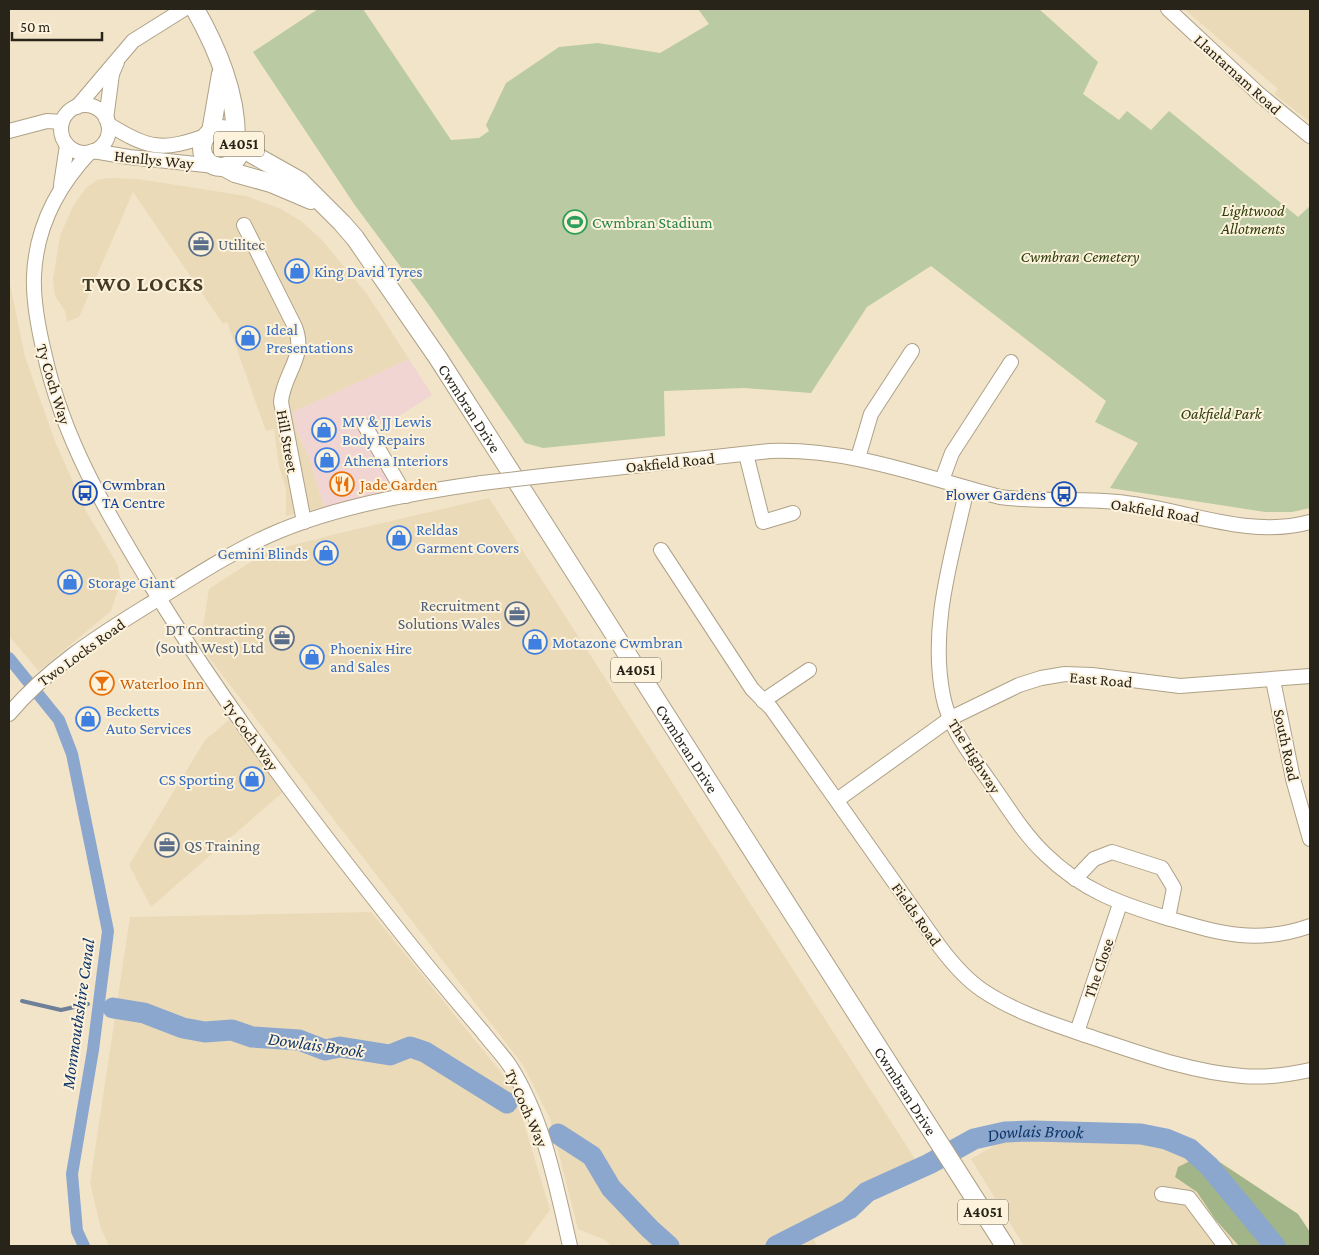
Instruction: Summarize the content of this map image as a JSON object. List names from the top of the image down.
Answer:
{
  "streets": {
    "main road": ["A4051", "Cwmbran Drive"],
    "street": [
      "Llantarnam Road",
      "Henllys Way",
      "Ty Coch Way",
      "Hill Street",
      "Oakfield Road",
      "Two Locks Road",
      "East Road",
      "South Road",
      "The Highway",
      "Fields Road",
      "The Close"
    ]
  },
  "crossings": [
    ["A4051", "Henllys Way"],
    ["A4051", "Cwmbran Drive"],
    ["Henllys Way", "Ty Coch Way"],
    ["Ty Coch Way", "Two Locks Road"],
    ["Hill Street", "Oakfield Road"],
    ["Hill Street", "Two Locks Road"],
    ["Oakfield Road", "Two Locks Road"],
    ["Oakfield Road", "The Highway"],
    ["East Road", "South Road"],
    ["East Road", "The Highway"],
    ["East Road", "Fields Road"],
    ["The Highway", "The Close"],
    ["Fields Road", "The Close"]
  ],
  "districts": ["TWO LOCKS"],
  "water": ["Monmouthshire Canal", "Dowlais Brook"],
  "parks": ["Lightwood Allotments", "Cwmbran Cemetery", "Oakfield Park"],
  "places": {
    "sports": ["Cwmbran Stadium"],
    "office": [
      "Utilitec",
      "Recruitment Solutions Wales",
      "DT Contracting (South West) Ltd",
      "QS Training"
    ],
    "shop": [
      "King David Tyres",
      "Ideal Presentations",
      "MV & JJ Lewis Body Repairs",
      "Athena Interiors",
      "Reldas Garment Covers",
      "Gemini Blinds",
      "Storage Giant",
      "Motazone Cwmbran",
      "Phoenix Hire and Sales",
      "Becketts Auto Services",
      "CS Sporting"
    ],
    "restaurant": ["Jade Garden"],
    "bus stop": ["Cwmbran TA Centre", "Flower Gardens"],
    "bar": ["Waterloo Inn"]
  },
  "scale_bar": "50 m"
}
